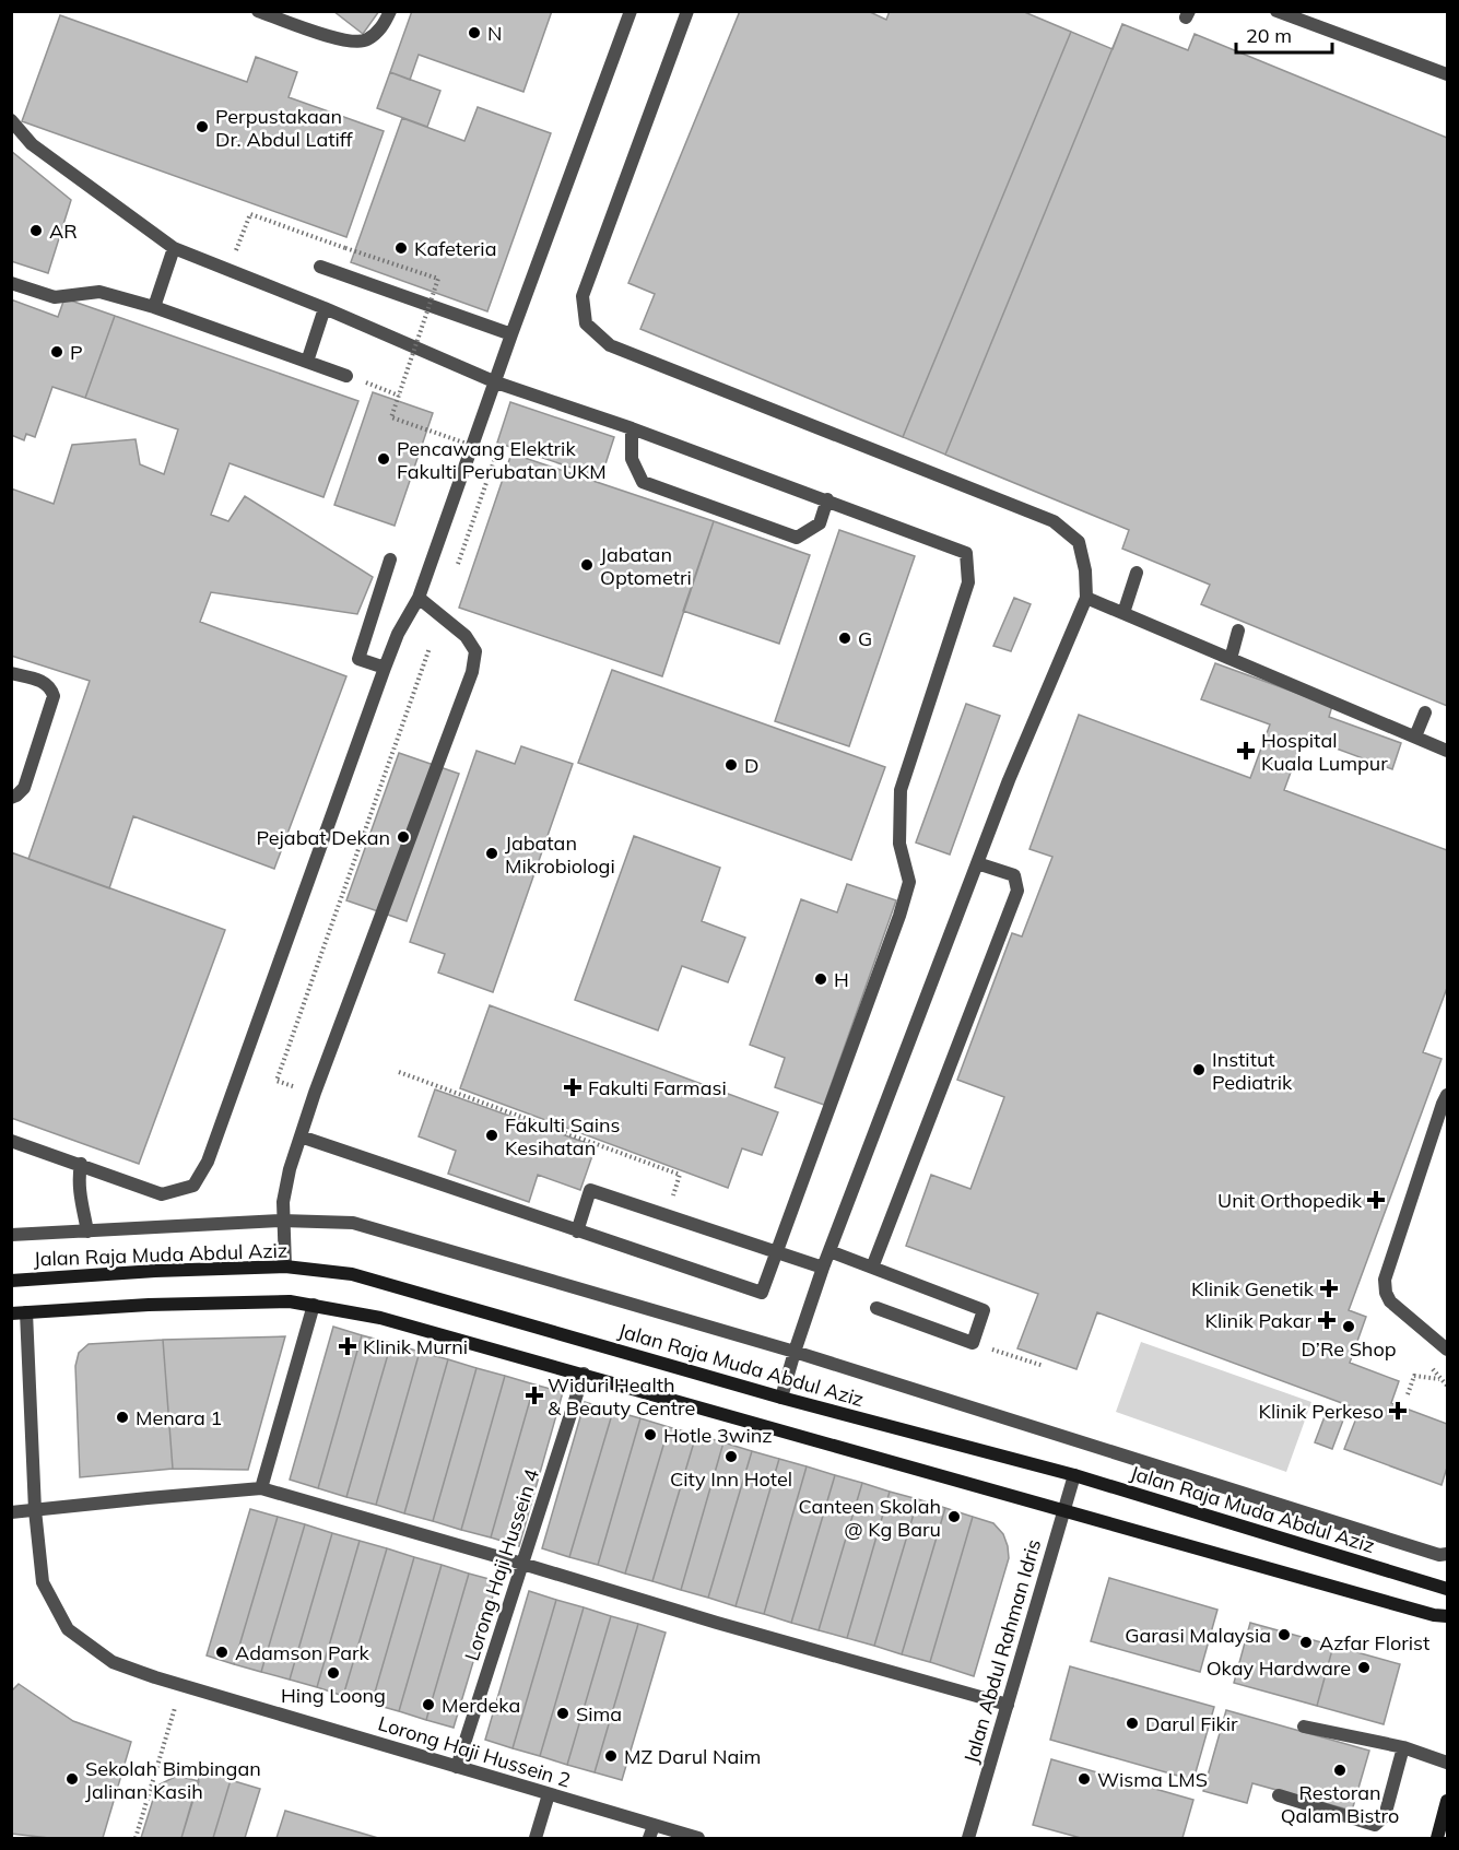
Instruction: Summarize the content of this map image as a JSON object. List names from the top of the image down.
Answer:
{
  "streets": {
    "main road": ["Jalan Raja Muda Abdul Aziz"],
    "street": ["Lorong Haji Hussein 4", "Jalan Abdul Rahman Idris", "Lorong Haji Hussein 2"]
  },
  "crossings": [
    ["Jalan Raja Muda Abdul Aziz", "Jalan Abdul Rahman Idris"],
    ["Lorong Haji Hussein 4", "Lorong Haji Hussein 2"]
  ],
  "places": {
    "other": [
      "N",
      "Perpustakaan Dr. Abdul Latiff",
      "AR",
      "Kafeteria",
      "P",
      "Pencawang Elektrik Fakulti Perubatan UKM",
      "Jabatan Optometri",
      "G",
      "D",
      "Pejabat Dekan",
      "Jabatan Mikrobiologi",
      "H",
      "Institut Pediatrik",
      "Fakulti Sains Kesihatan",
      "D’Re Shop",
      "Menara 1",
      "Hotle 3winz",
      "City Inn Hotel",
      "Canteen Skolah @ Kg Baru",
      "Garasi Malaysia",
      "Azfar Florist",
      "Adamson Park",
      "Okay Hardware",
      "Hing Loong",
      "Merdeka",
      "Sima",
      "Darul Fikir",
      "MZ Darul Naim",
      "Restoran Qalam Bistro",
      "Sekolah Bimbingan Jalinan Kasih",
      "Wisma LMS"
    ],
    "health": [
      "Hospital Kuala Lumpur",
      "Fakulti Farmasi",
      "Unit Orthopedik",
      "Klinik Genetik",
      "Klinik Pakar",
      "Klinik Murni",
      "Widuri Health & Beauty Centre",
      "Klinik Perkeso"
    ]
  },
  "scale_bar": "20 m"
}
